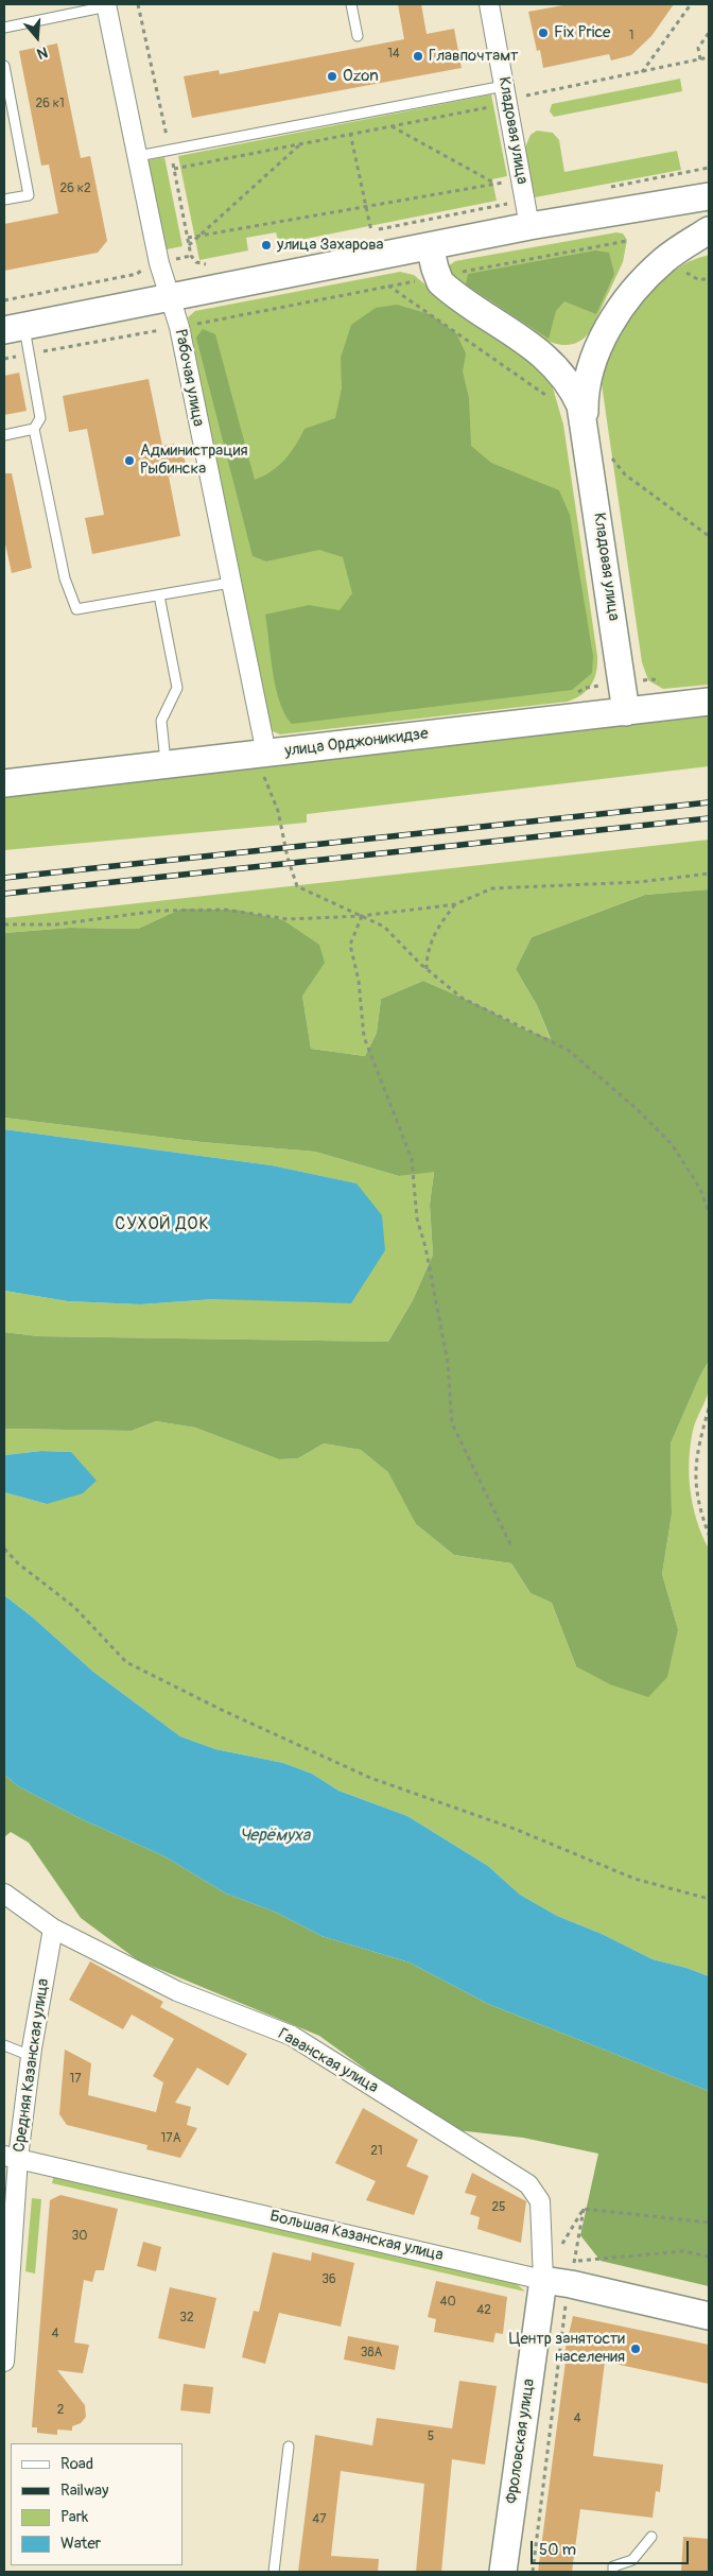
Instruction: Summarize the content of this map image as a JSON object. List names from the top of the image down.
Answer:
{
  "streets": {
    "street": [
      "Кладовая улица",
      "Рабочая улица",
      "улица Орджоникидзе",
      "Гаванская улица",
      "Средняя Казанская улица",
      "Большая Казанская улица",
      "Фроловская улица"
    ]
  },
  "crossings": [
    ["Кладовая улица", "улица Орджоникидзе"],
    ["Рабочая улица", "улица Орджоникидзе"],
    ["Гаванская улица", "Средняя Казанская улица"],
    ["Гаванская улица", "Большая Казанская улица"],
    ["Гаванская улица", "Фроловская улица"],
    ["Средняя Казанская улица", "Большая Казанская улица"],
    ["Большая Казанская улица", "Фроловская улица"]
  ],
  "districts": ["СУХОЙ ДОК"],
  "water": ["Черёмуха"],
  "places": [
    "Fix Price",
    "Главпочтамт",
    "Ozon",
    "улица Захарова",
    "Администрация Рыбинска",
    "Центр занятости населения"
  ],
  "house_numbers": [
    "1",
    "14",
    "26 к1",
    "26 к2",
    "17",
    "17А",
    "21",
    "25",
    "30",
    "36",
    "40",
    "42",
    "32",
    "4",
    "38А",
    "2",
    "4",
    "5",
    "47"
  ],
  "legend": [
    "Road",
    "Railway",
    "Park",
    "Water"
  ],
  "scale_bar": "50 m",
  "north": "bottom"
}
